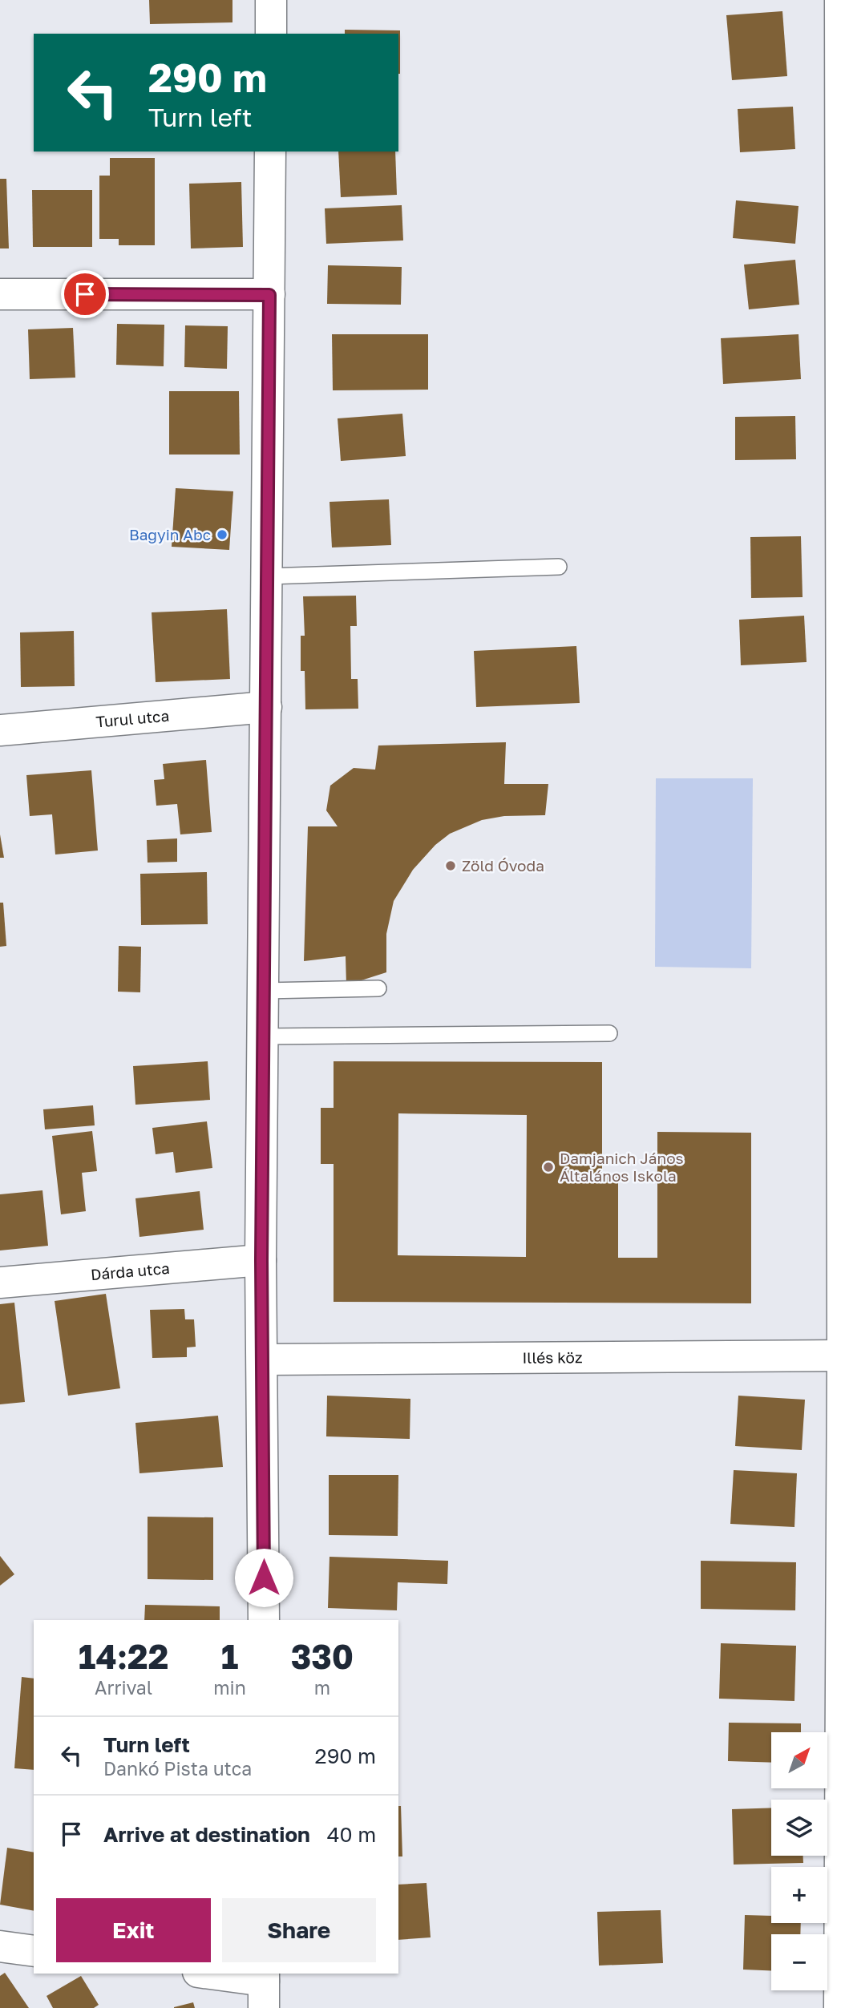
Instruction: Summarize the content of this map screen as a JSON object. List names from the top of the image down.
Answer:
{
  "streets": {
    "street": ["Turul utca", "Dárda utca", "Illés köz"]
  },
  "places": ["Bagyin Abc", "Zöld Óvoda", "Damjanich János Általános Iskola"],
  "north": "top right",
  "page": {
    "turn": ["290 m", "Turn left"],
    "eta": [
      "14:22",
      "Arrival",
      "1",
      "min",
      "330",
      "m"
    ],
    "list": [
      {
        "name": "Turn left",
        "note": "Dankó Pista utca",
        "value": "290 m"
      },
      {
        "name": "Arrive at destination",
        "value": "40 m"
      }
    ],
    "map_buttons": ["+", "−"],
    "buttons": ["Exit", "Share"]
  }
}
